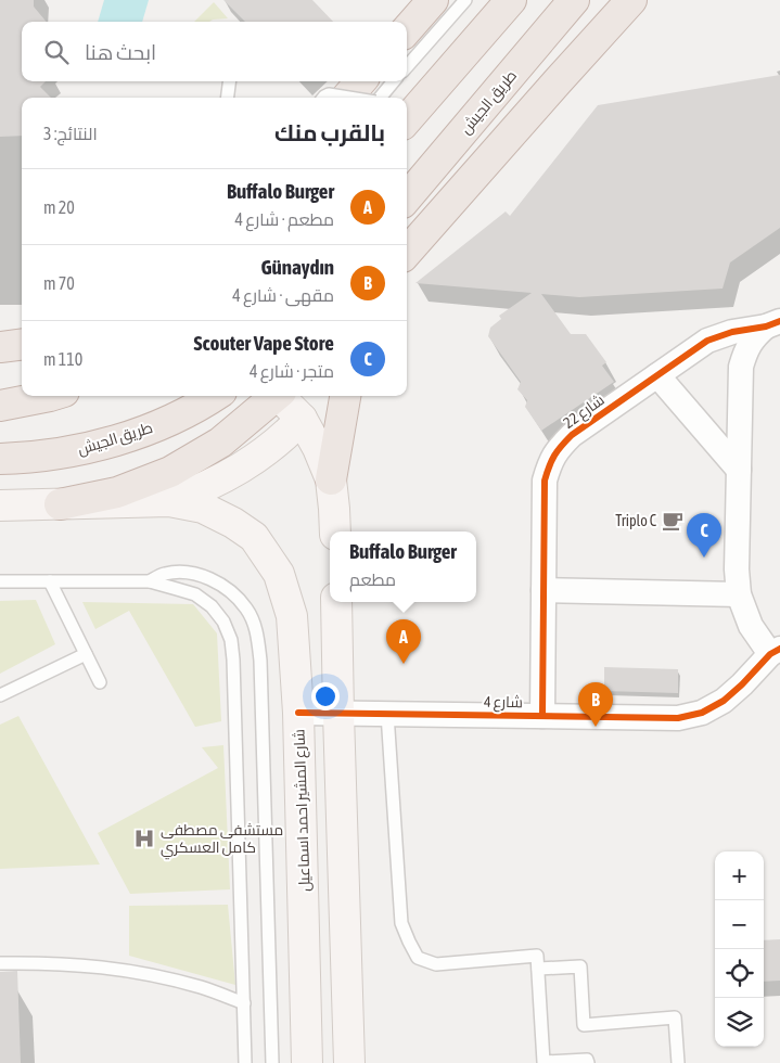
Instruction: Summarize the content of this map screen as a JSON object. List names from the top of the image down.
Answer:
{
  "streets": {
    "highway": ["طريق الجيش"],
    "main road": ["شارع المشير احمد اسماعيل"],
    "street": ["شارع 22", "شارع 4"]
  },
  "crossings": [
    ["شارع 22", "شارع 4"],
    ["شارع 4", "شارع المشير احمد اسماعيل"]
  ],
  "places": {
    "cafe": ["Triplo C"],
    "hospital": ["مستشفى مصطفى كامل العسكري"]
  },
  "page": {
    "search": "ابحث هنا",
    "heading": ["بالقرب منك", "النتائج: 3"],
    "list": [
      {
        "mark": "A",
        "name": "Buffalo Burger",
        "note": "مطعم · شارع 4",
        "value": "20 m"
      },
      {
        "mark": "B",
        "name": "Günaydın",
        "note": "مقهى · شارع 4",
        "value": "70 m"
      },
      {
        "mark": "C",
        "name": "Scouter Vape Store",
        "note": "متجر · شارع 4",
        "value": "110 m"
      }
    ],
    "pins": ["C", "A", "B"],
    "popup": ["Buffalo Burger", "مطعم"],
    "map_buttons": ["+", "−"]
  }
}
